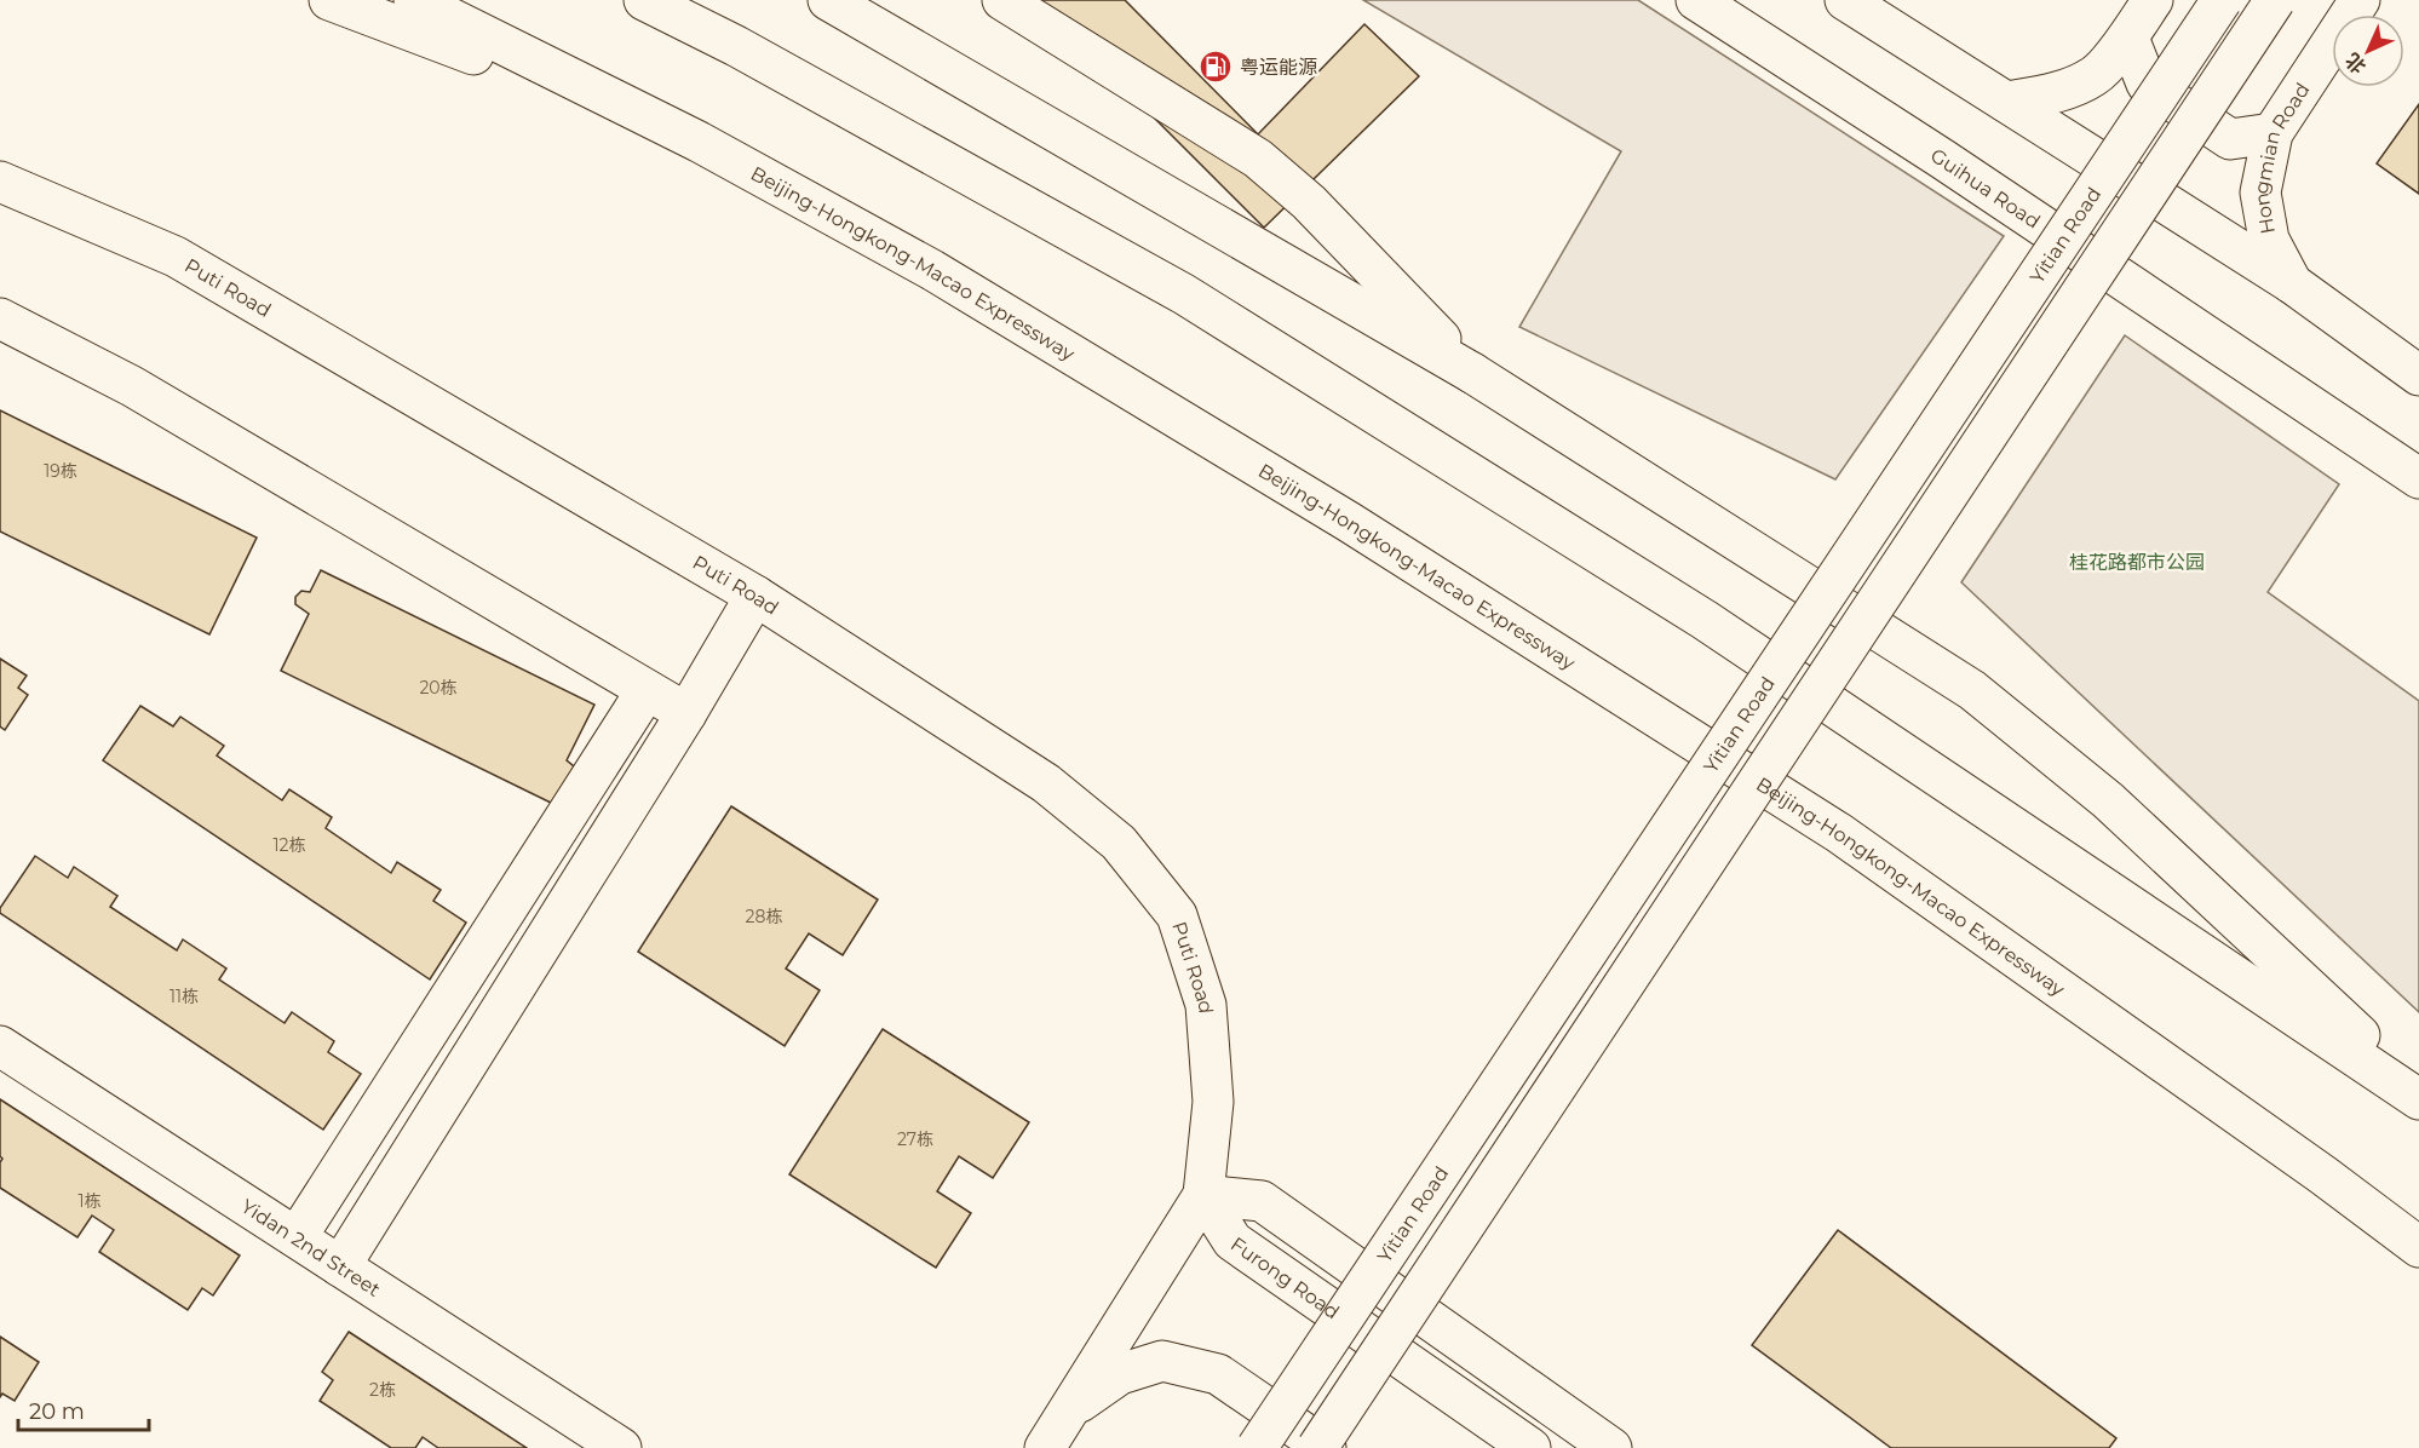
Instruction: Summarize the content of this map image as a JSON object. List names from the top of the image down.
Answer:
{
  "streets": {
    "main road": [
      "Hongmian Road",
      "Guihua Road",
      "Yitian Road",
      "Beijing-Hongkong-Macao Expressway",
      "Puti Road",
      "Yidan 2nd Street",
      "Furong Road"
    ]
  },
  "crossings": [
    ["Puti Road", "Furong Road"]
  ],
  "parks": ["桂花路都市公园"],
  "places": {
    "fuel station": ["粤运能源"]
  },
  "house_numbers": [
    "19栋",
    "20栋",
    "12栋",
    "28栋",
    "11栋",
    "27栋",
    "1栋",
    "2栋"
  ],
  "scale_bar": "20 m",
  "north": "bottom left"
}
